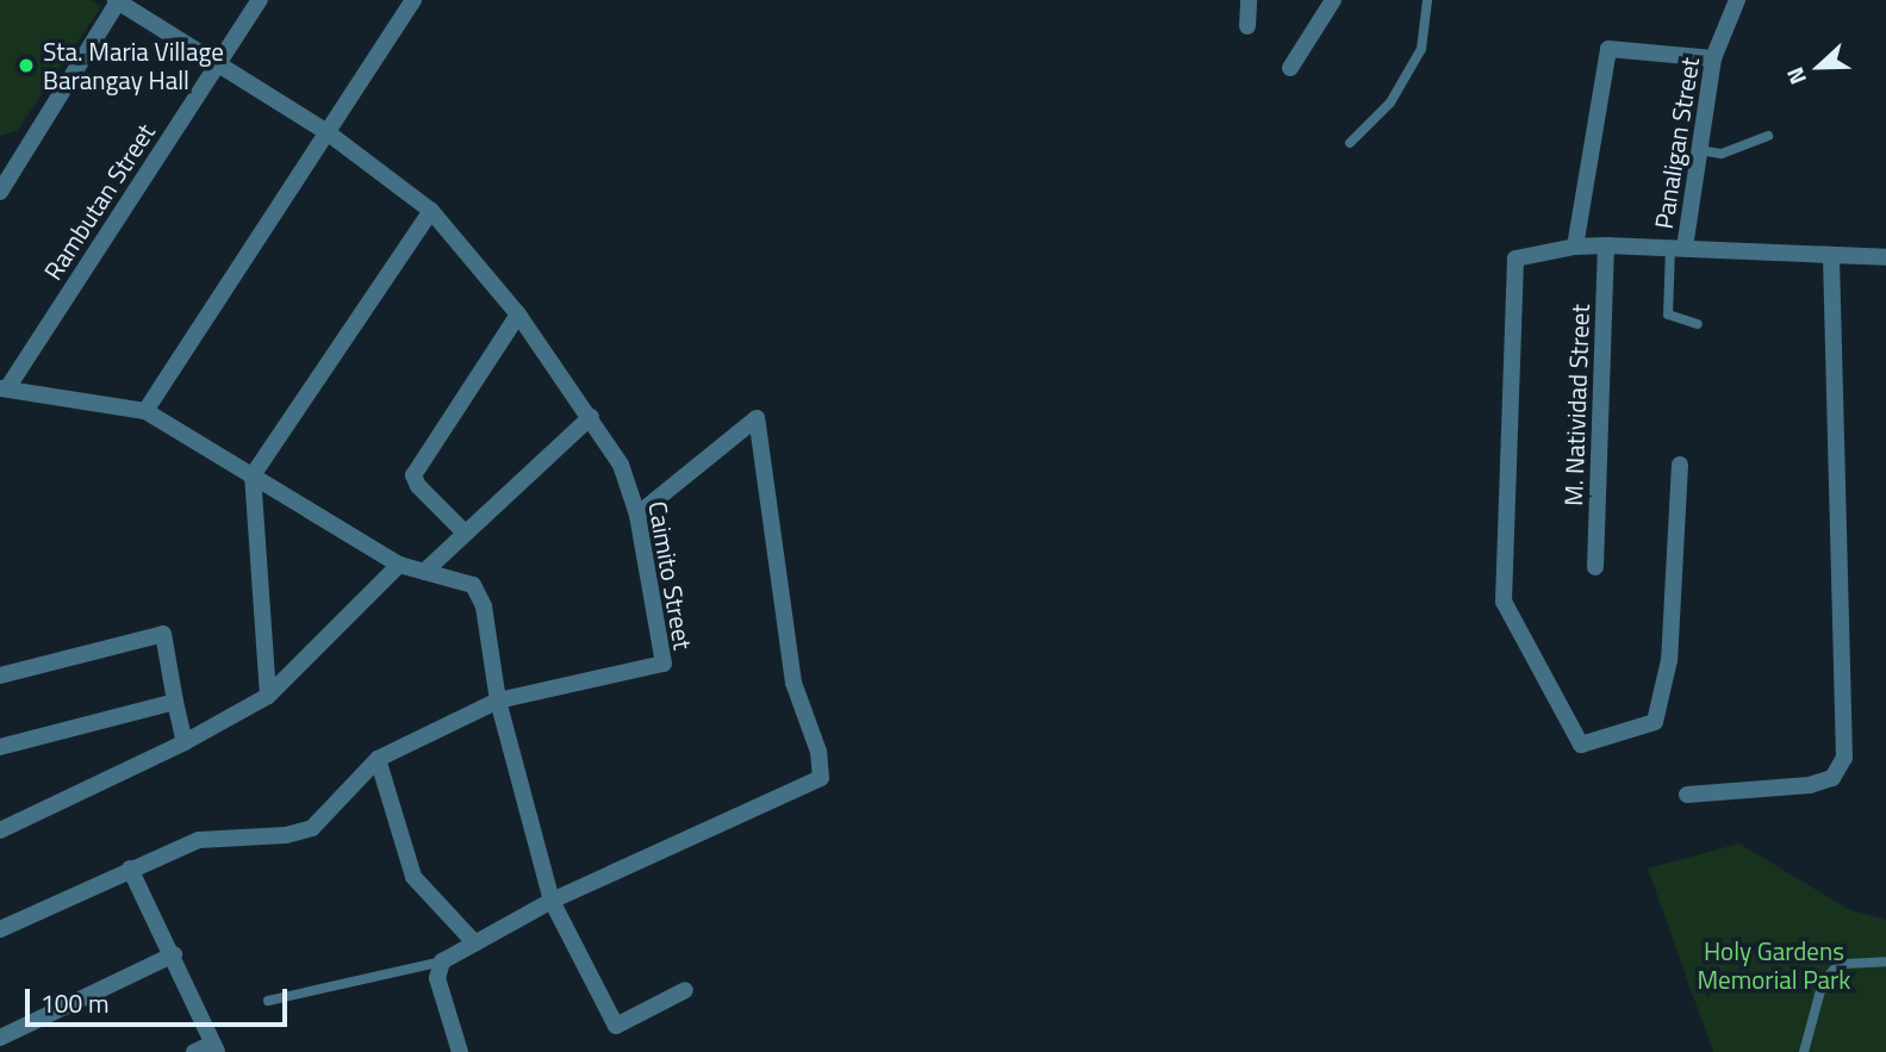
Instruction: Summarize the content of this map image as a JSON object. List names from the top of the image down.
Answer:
{
  "streets": {
    "street": [
      "Panaligan Street",
      "Rambutan Street",
      "M. Natividad Street",
      "Caimito Street"
    ]
  },
  "crossings": [
    ["Rambutan Street", "Caimito Street"]
  ],
  "parks": ["Holy Gardens Memorial Park"],
  "places": ["Sta. Maria Village Barangay Hall"],
  "scale_bar": "100 m",
  "north": "left"
}
